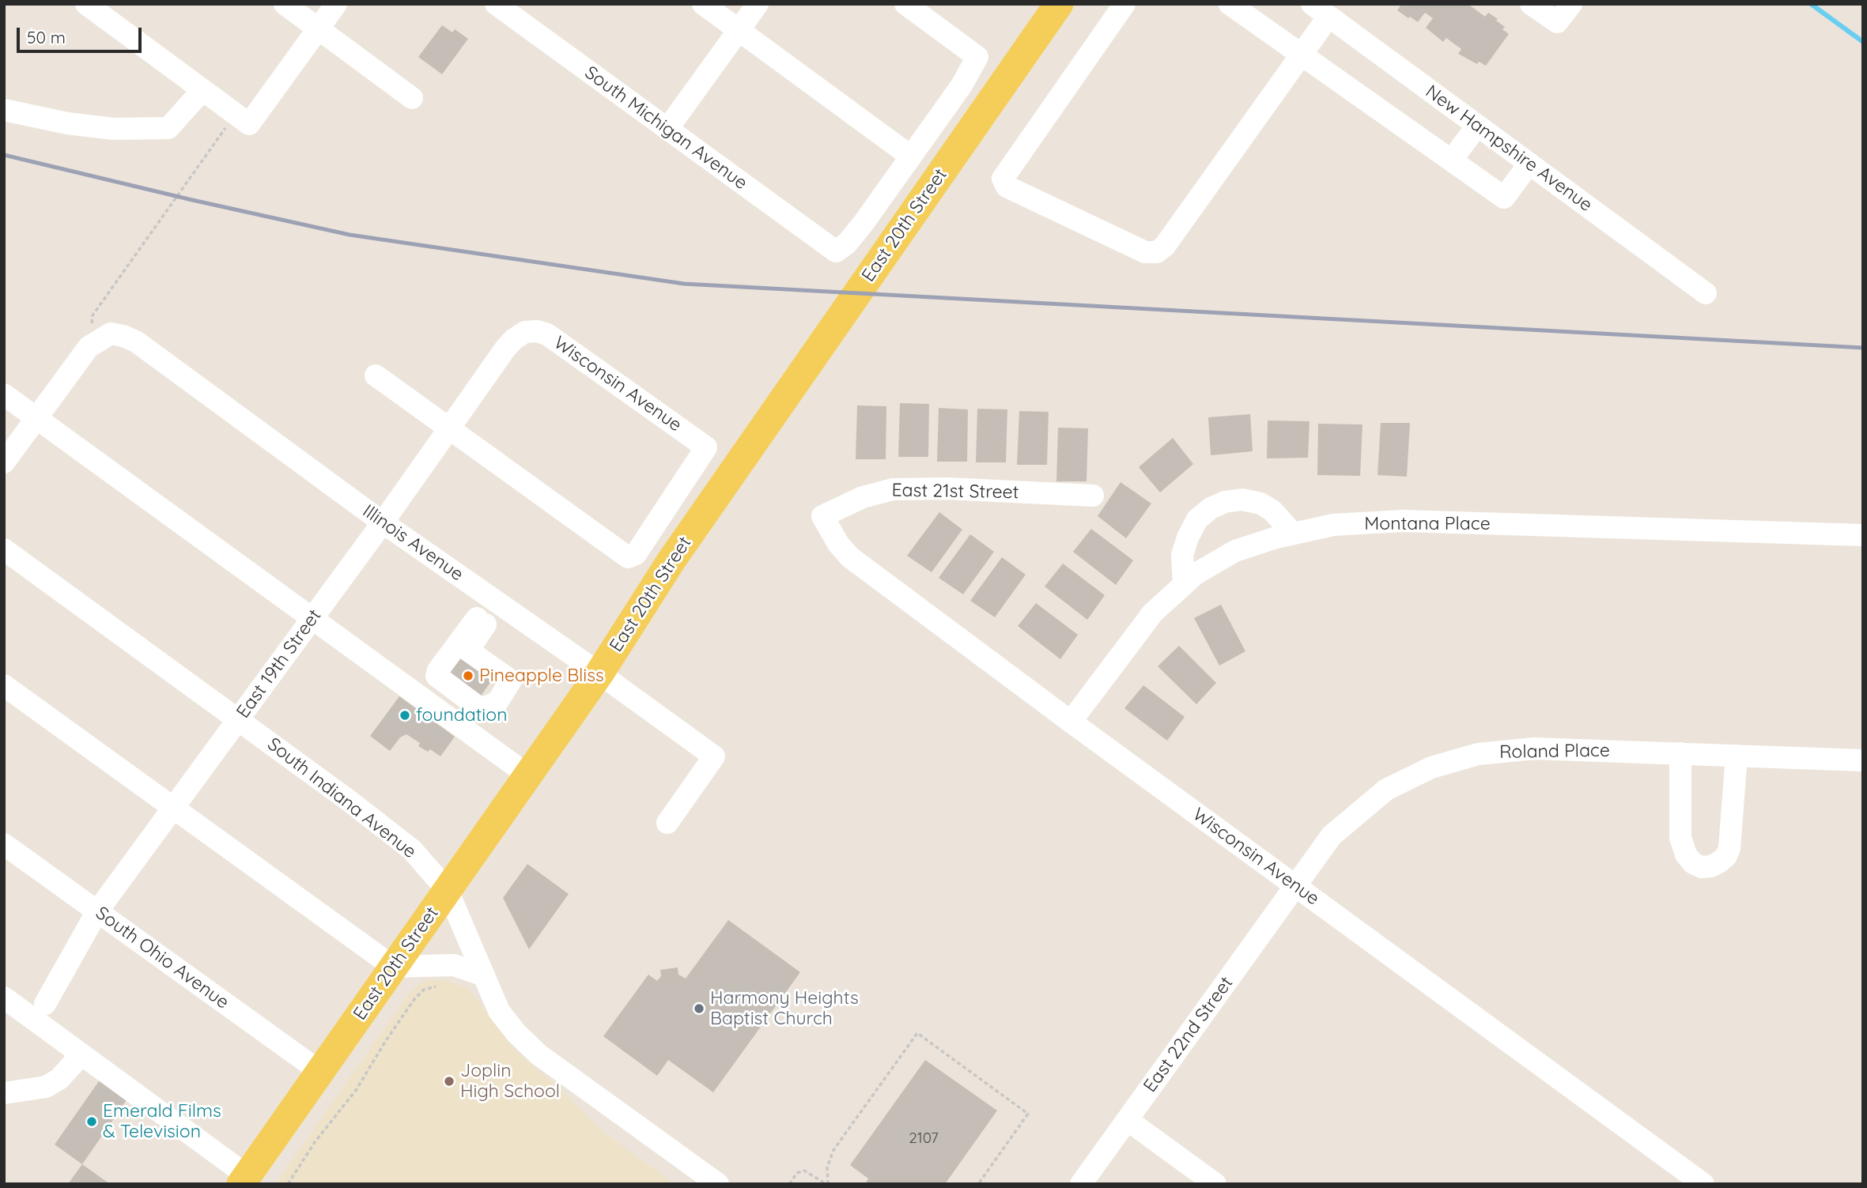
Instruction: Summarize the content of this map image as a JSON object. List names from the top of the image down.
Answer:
{
  "streets": {
    "main road": ["East 20th Street"],
    "street": [
      "South Michigan Avenue",
      "New Hampshire Avenue",
      "Wisconsin Avenue",
      "East 21st Street",
      "Montana Place",
      "Illinois Avenue",
      "East 19th Street",
      "Roland Place",
      "South Indiana Avenue",
      "South Ohio Avenue",
      "East 22nd Street"
    ]
  },
  "crossings": [
    ["East 20th Street", "Illinois Avenue"],
    ["East 20th Street", "South Indiana Avenue"],
    ["East 20th Street", "South Ohio Avenue"],
    ["Wisconsin Avenue", "East 21st Street"],
    ["Wisconsin Avenue", "Montana Place"],
    ["Wisconsin Avenue", "East 19th Street"],
    ["Wisconsin Avenue", "Roland Place"],
    ["Wisconsin Avenue", "East 22nd Street"],
    ["Illinois Avenue", "East 19th Street"],
    ["East 19th Street", "South Indiana Avenue"],
    ["East 19th Street", "South Ohio Avenue"],
    ["Roland Place", "East 22nd Street"]
  ],
  "places": [
    "Pineapple Bliss",
    "foundation",
    "Harmony Heights Baptist Church",
    "Joplin High School",
    "Emerald Films & Television"
  ],
  "house_numbers": ["2107"],
  "scale_bar": "50 m"
}
